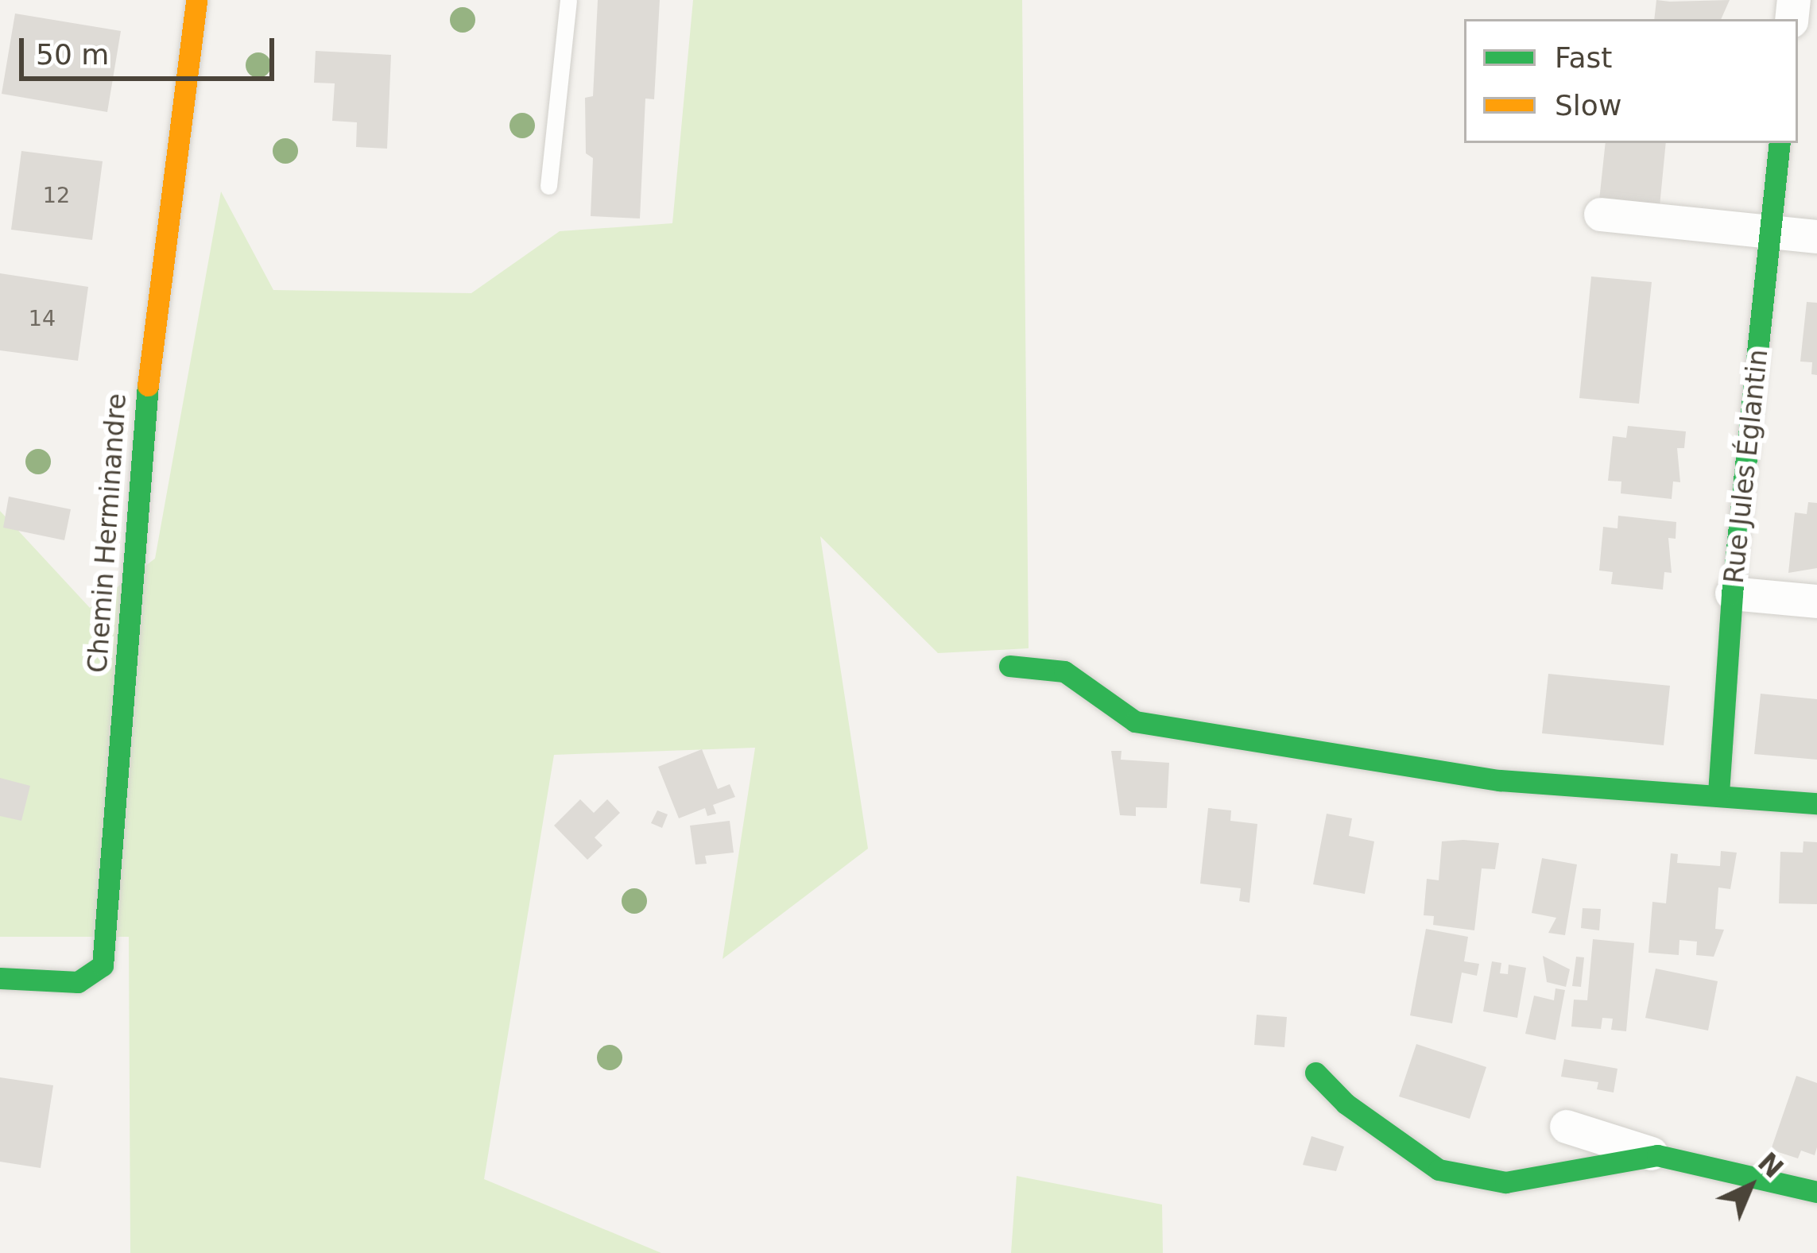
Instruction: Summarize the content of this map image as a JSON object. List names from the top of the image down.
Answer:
{
  "streets": {
    "street": ["Rue Jules Églantin", "Chemin Herminandre"]
  },
  "house_numbers": ["12", "14"],
  "legend": ["Fast", "Slow"],
  "scale_bar": "50 m",
  "north": "top right"
}
